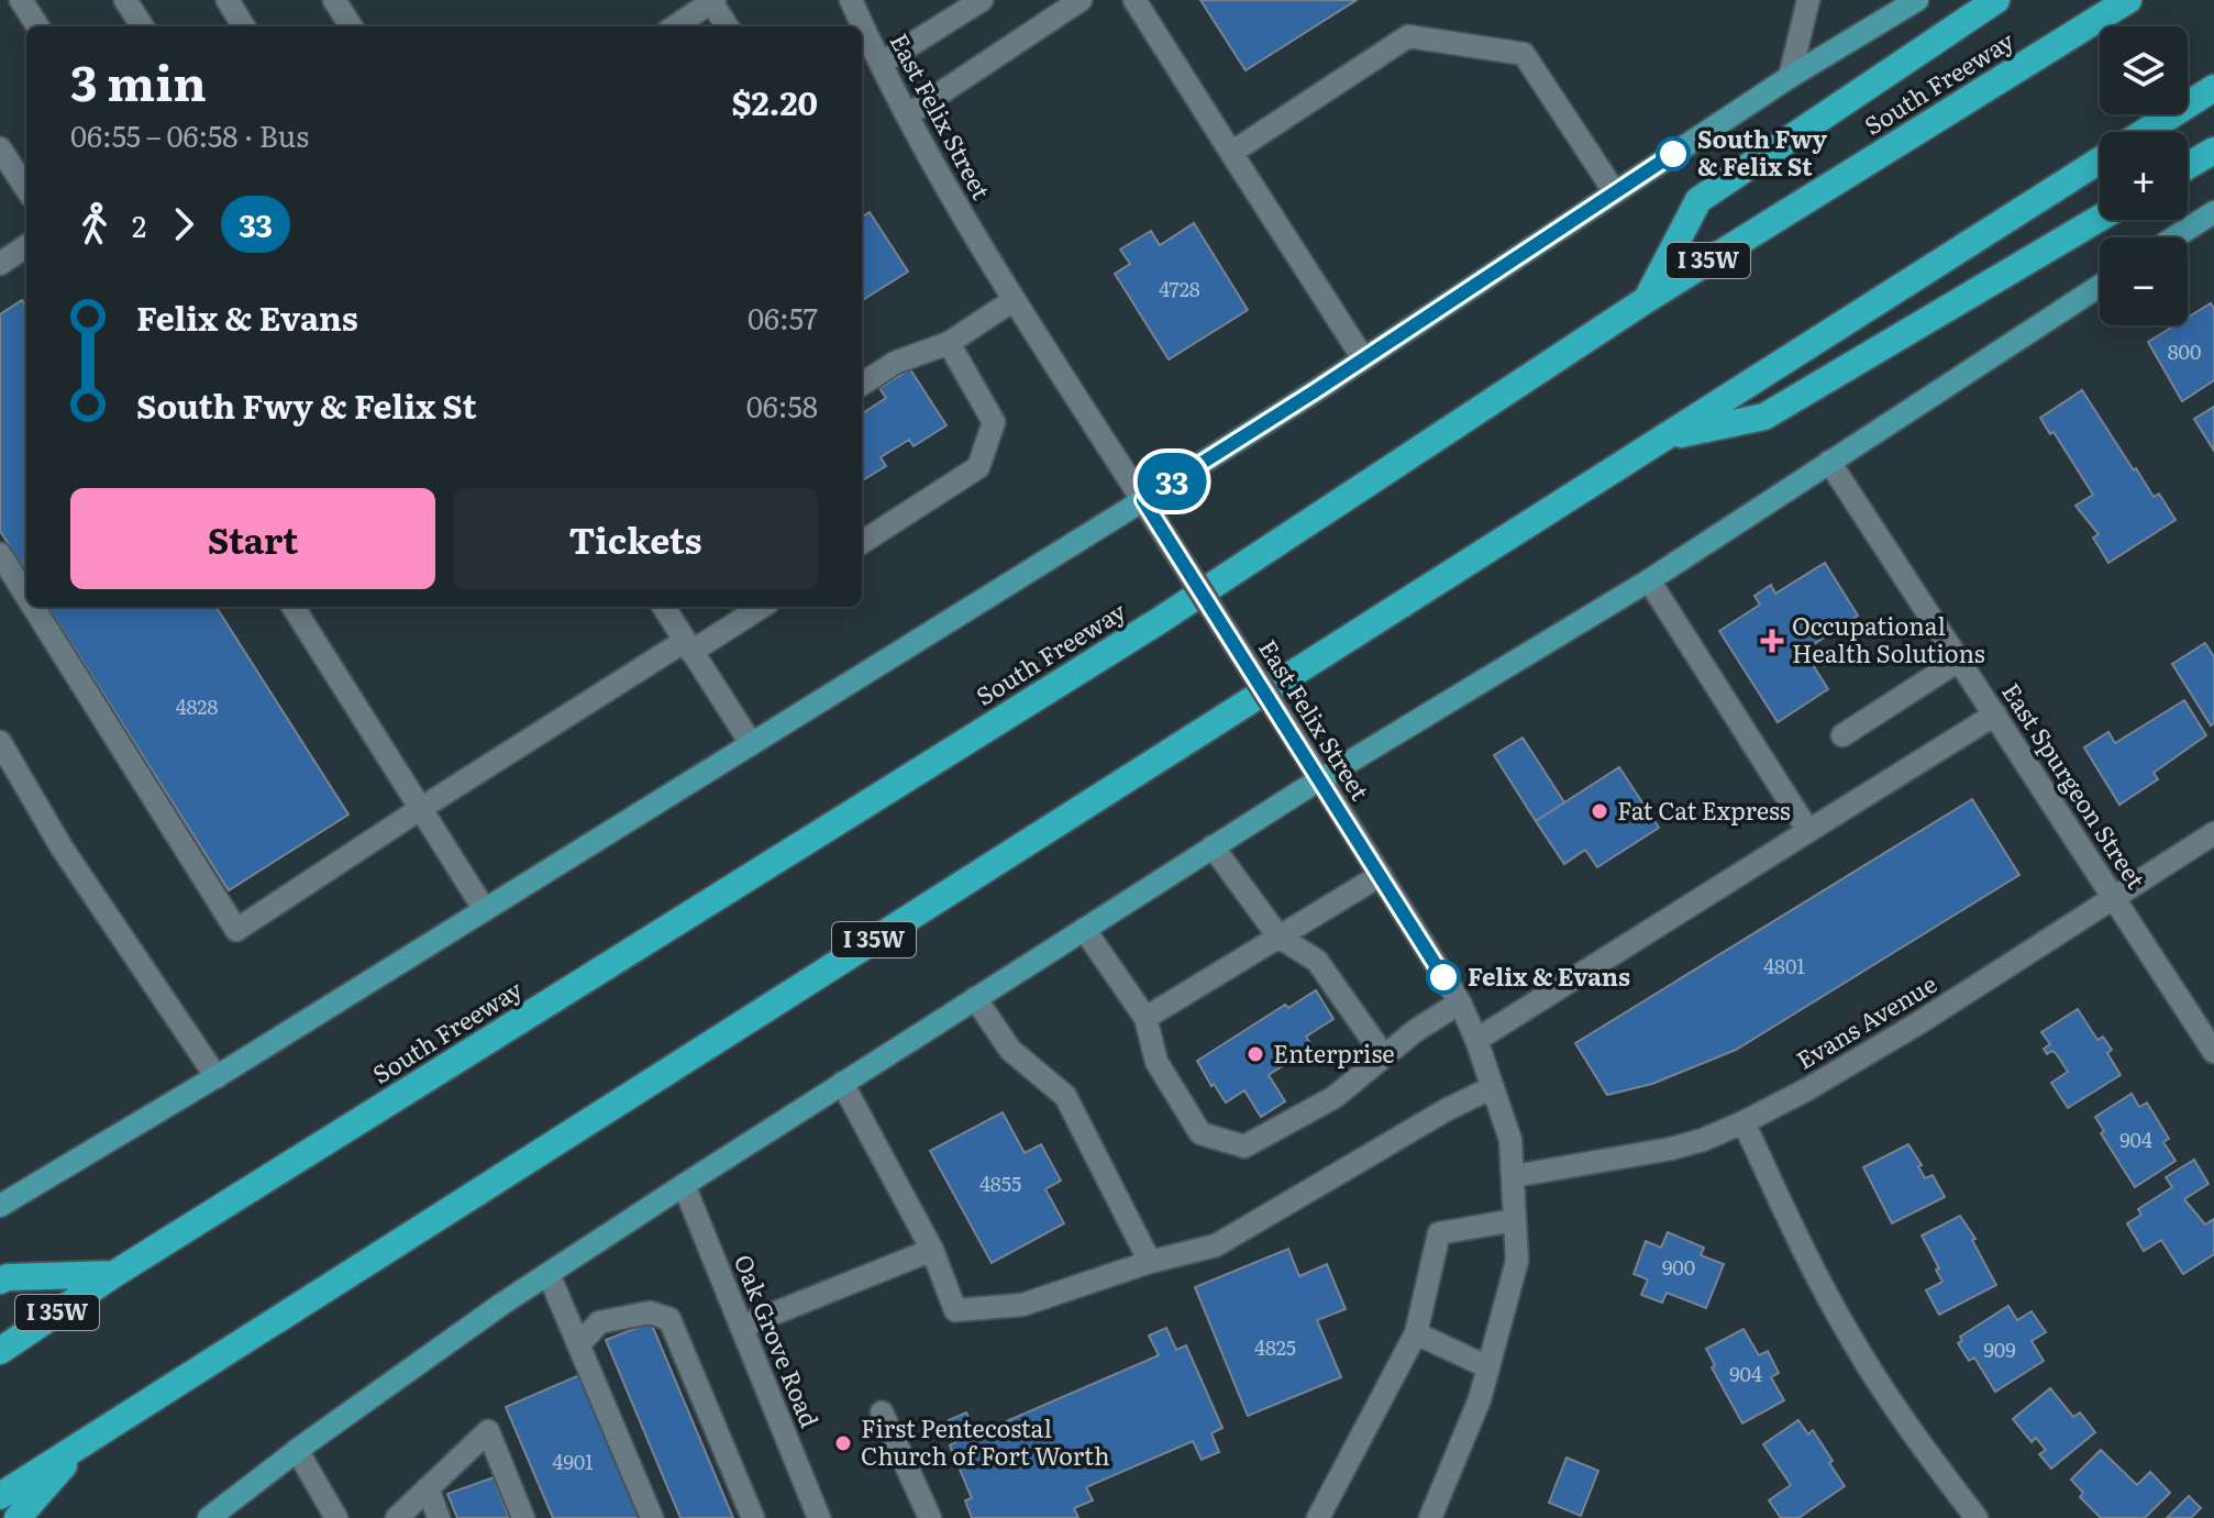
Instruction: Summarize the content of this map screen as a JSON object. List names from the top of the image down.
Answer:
{
  "streets": {
    "highway": ["South Freeway", "I 35W"],
    "street": [
      "East Felix Street",
      "East Spurgeon Street",
      "Evans Avenue",
      "Oak Grove Road"
    ]
  },
  "crossings": [
    ["East Felix Street", "Evans Avenue"],
    ["East Spurgeon Street", "Evans Avenue"]
  ],
  "places": {
    "other": [
      "South Fwy & Felix St",
      "Fat Cat Express",
      "Felix & Evans",
      "Enterprise",
      "First Pentecostal Church of Fort Worth"
    ],
    "health": ["Occupational Health Solutions"]
  },
  "lines": ["bus line 33"],
  "house_numbers": [
    "4728",
    "800",
    "4828",
    "4801",
    "904",
    "4855",
    "900",
    "4825",
    "909",
    "904",
    "4901"
  ],
  "page": {
    "on_map": "33",
    "map_buttons": ["+", "−"],
    "heading": ["3 min", "06:55 – 06:58 · Bus", "$2.20"],
    "legs": ["2", "33"],
    "list": [
      {
        "name": "Felix & Evans",
        "value": "06:57"
      },
      {
        "name": "South Fwy & Felix St",
        "value": "06:58"
      }
    ],
    "buttons": ["Start", "Tickets"]
  }
}
